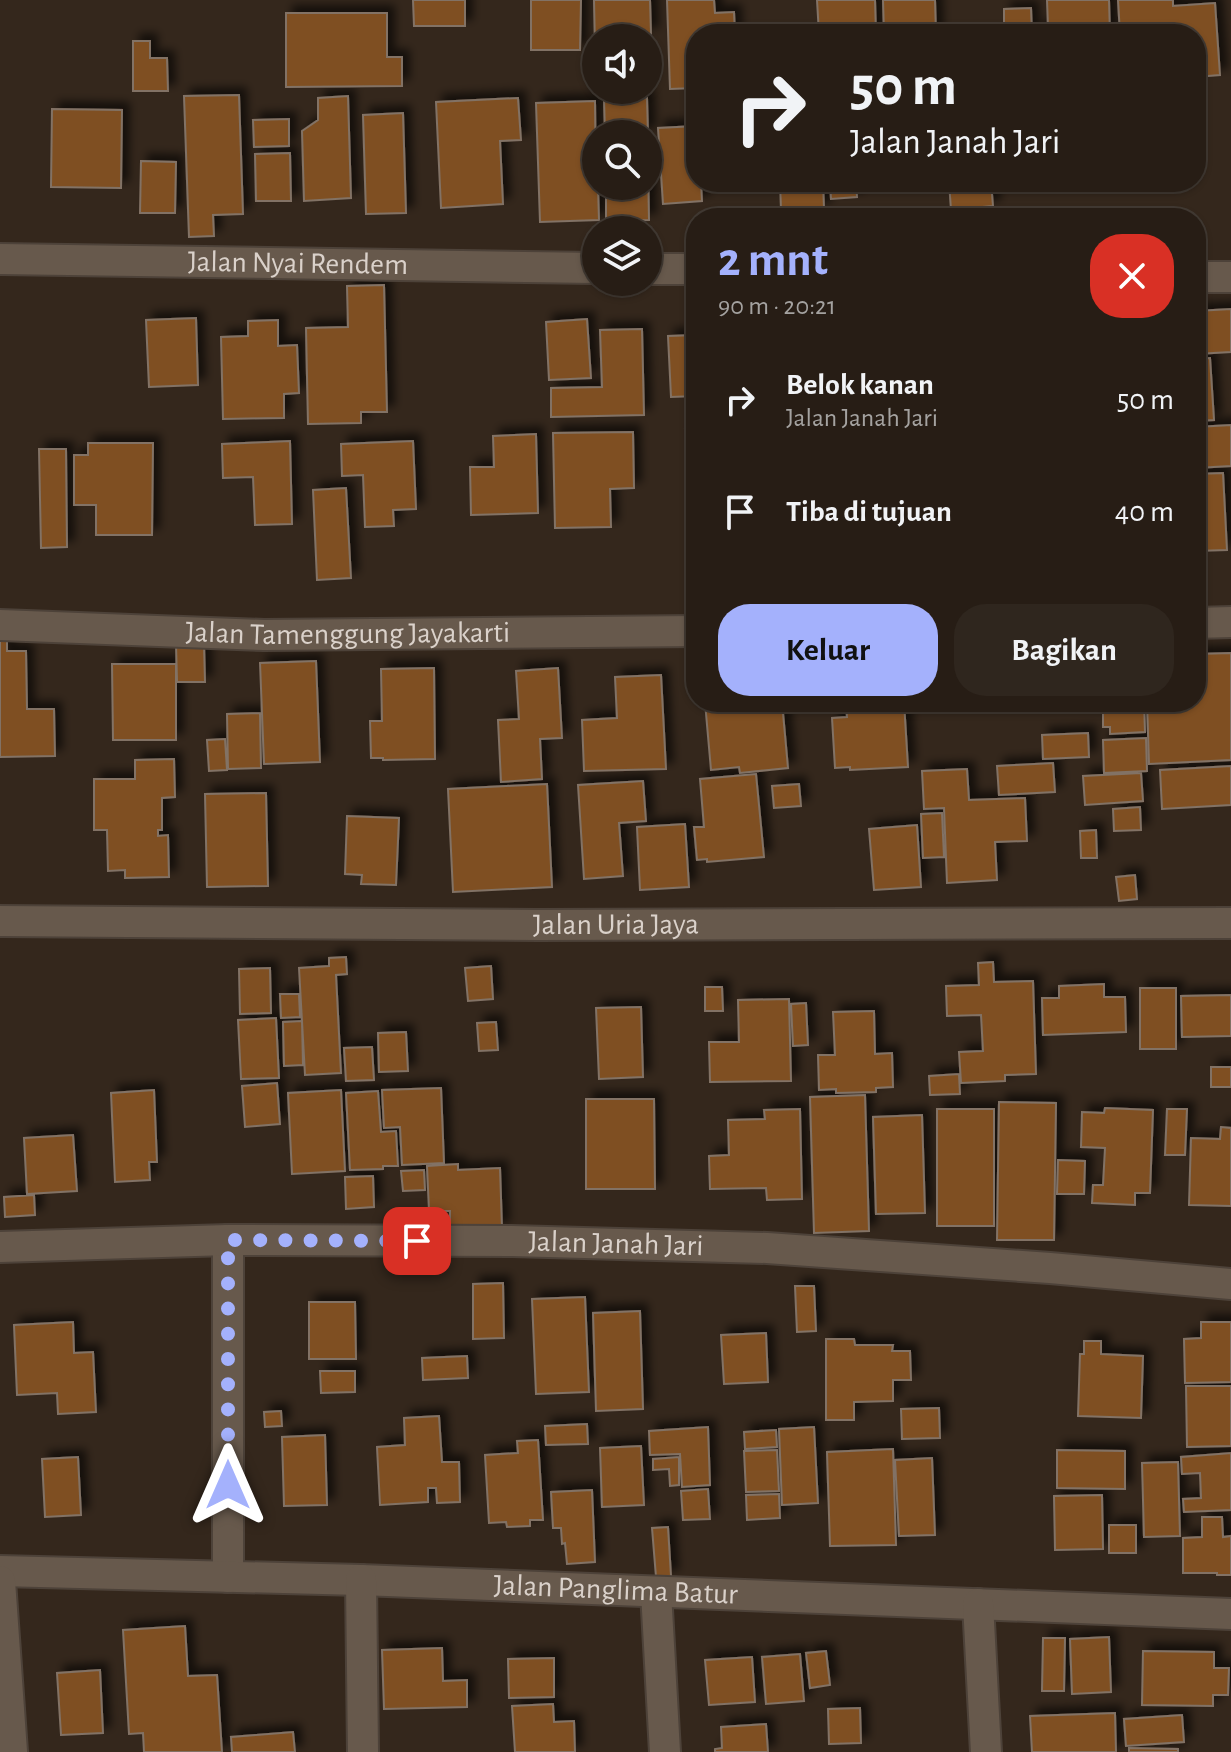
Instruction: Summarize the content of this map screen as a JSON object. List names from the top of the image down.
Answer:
{
  "streets": {
    "street": [
      "Jalan Nyai Rendem",
      "Jalan Tamenggung Jayakarti",
      "Jalan Uria Jaya",
      "Jalan Janah Jari",
      "Jalan Panglima Batur"
    ]
  },
  "page": {
    "turn": ["50 m", "Jalan Janah Jari"],
    "heading": ["2 mnt", "90 m · 20:21"],
    "list": [
      {
        "name": "Belok kanan",
        "note": "Jalan Janah Jari",
        "value": "50 m"
      },
      {
        "name": "Tiba di tujuan",
        "value": "40 m"
      }
    ],
    "buttons": ["Keluar", "Bagikan"]
  }
}
